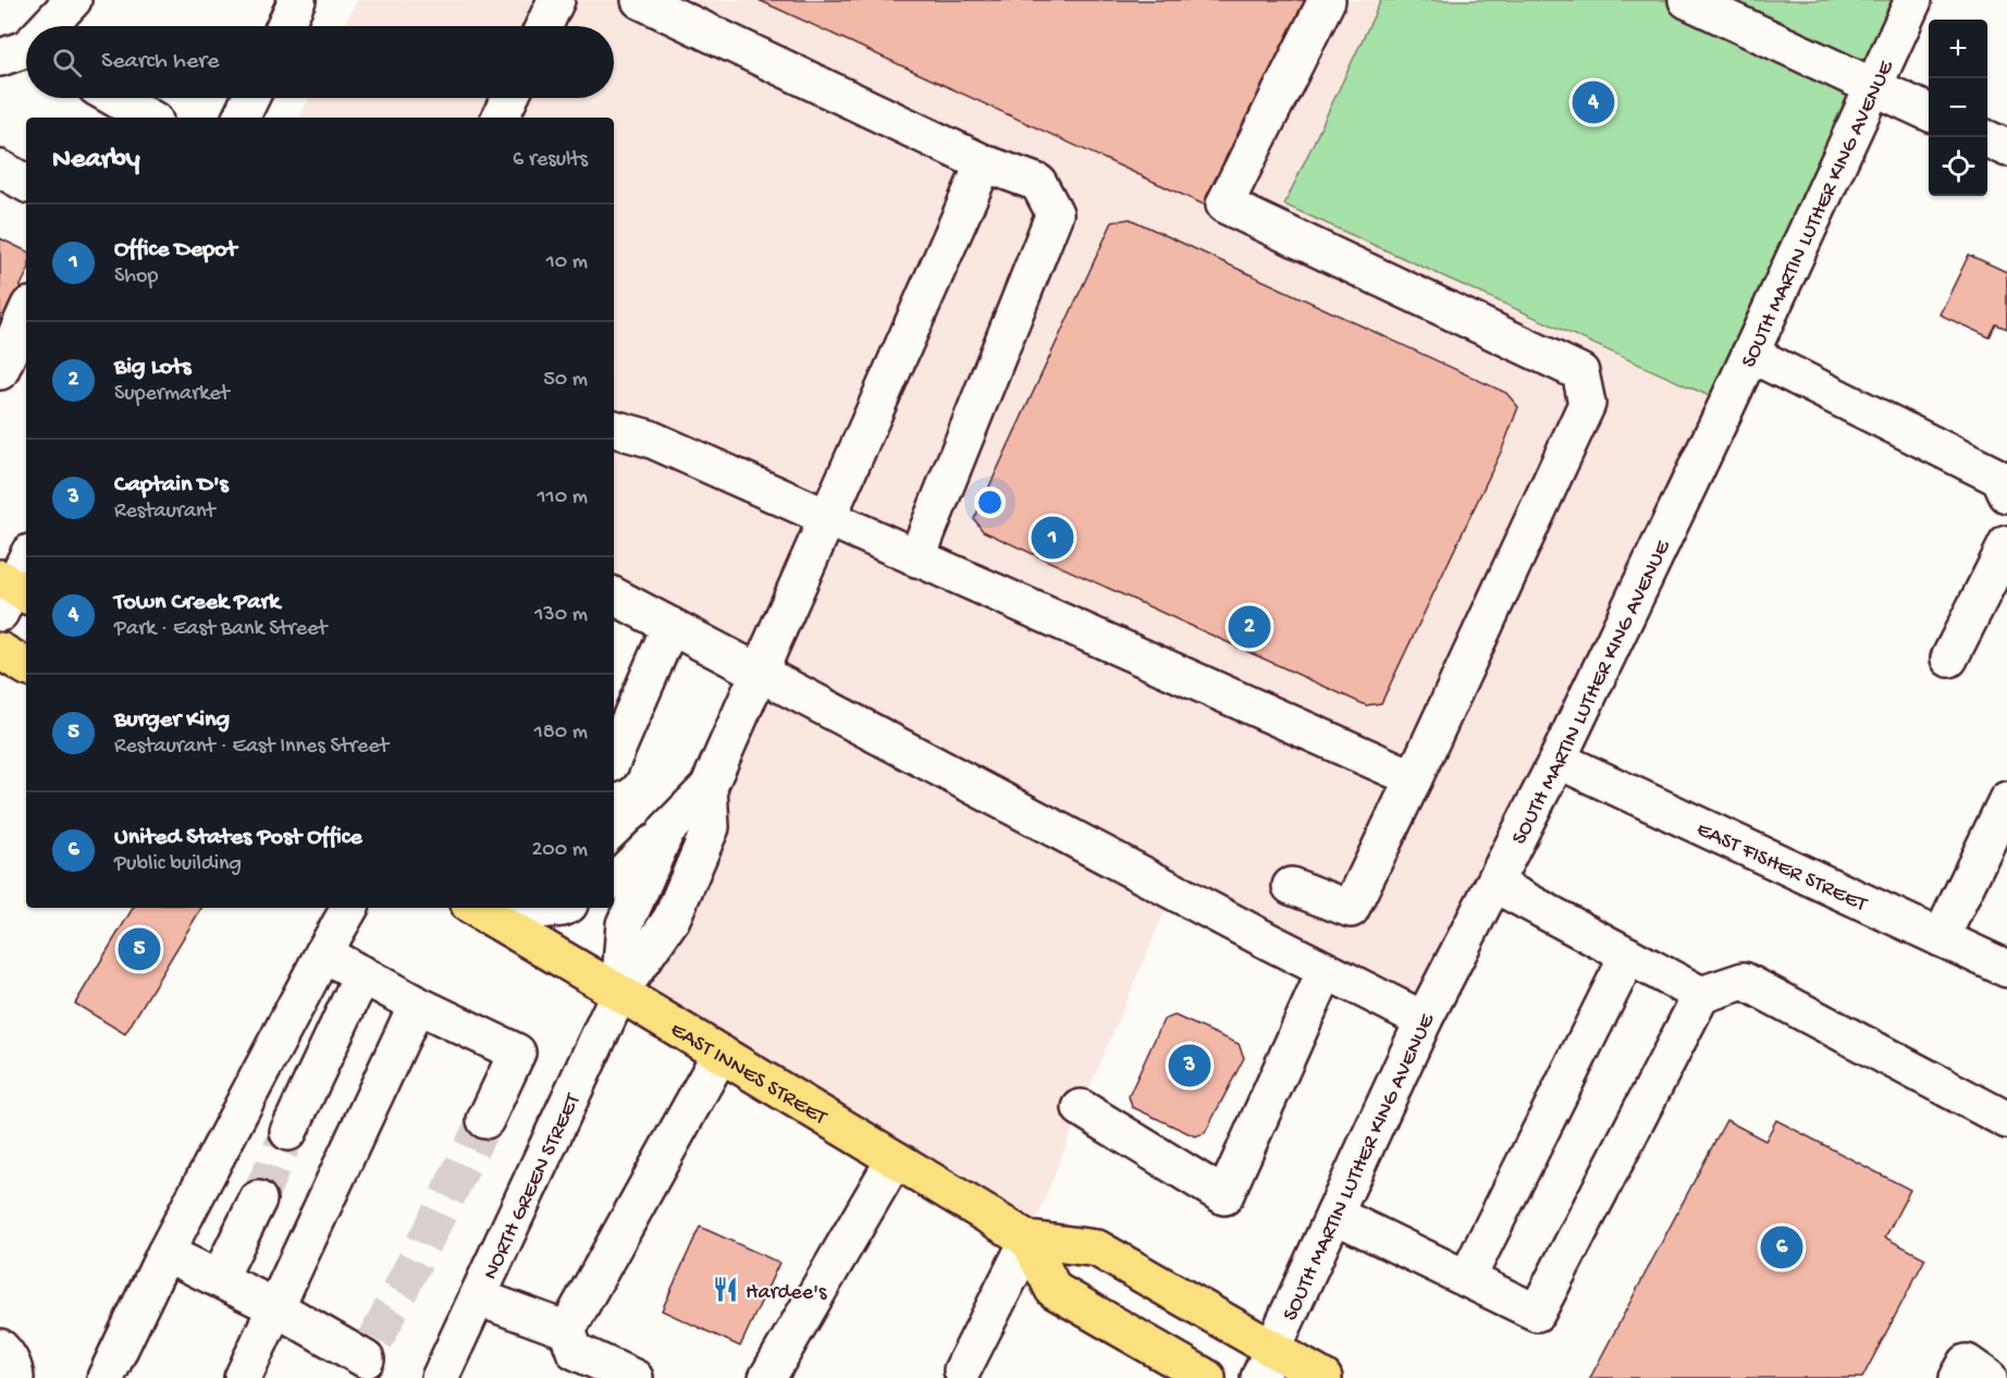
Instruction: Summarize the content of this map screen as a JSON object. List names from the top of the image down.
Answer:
{
  "streets": {
    "main road": ["EAST INNES STREET"],
    "street": ["SOUTH MARTIN LUTHER KING AVENUE", "EAST FISHER STREET", "NORTH GREEN STREET"]
  },
  "crossings": [
    ["SOUTH MARTIN LUTHER KING AVENUE", "EAST FISHER STREET"],
    ["SOUTH MARTIN LUTHER KING AVENUE", "EAST INNES STREET"],
    ["EAST INNES STREET", "NORTH GREEN STREET"]
  ],
  "places": {
    "restaurant": ["Hardee's"]
  },
  "page": {
    "map_buttons": ["+", "−"],
    "search": "Search here",
    "pins": [
      "4",
      "1",
      "2",
      "5",
      "3",
      "6"
    ],
    "heading": ["Nearby", "6 results"],
    "list": [
      {
        "mark": "1",
        "name": "Office Depot",
        "note": "Shop",
        "value": "10 m"
      },
      {
        "mark": "2",
        "name": "Big Lots",
        "note": "Supermarket",
        "value": "50 m"
      },
      {
        "mark": "3",
        "name": "Captain D's",
        "note": "Restaurant",
        "value": "110 m"
      },
      {
        "mark": "4",
        "name": "Town Creek Park",
        "note": "Park · East Bank Street",
        "value": "130 m"
      },
      {
        "mark": "5",
        "name": "Burger King",
        "note": "Restaurant · East Innes Street",
        "value": "180 m"
      },
      {
        "mark": "6",
        "name": "United States Post Office",
        "note": "Public building",
        "value": "200 m"
      }
    ]
  }
}
